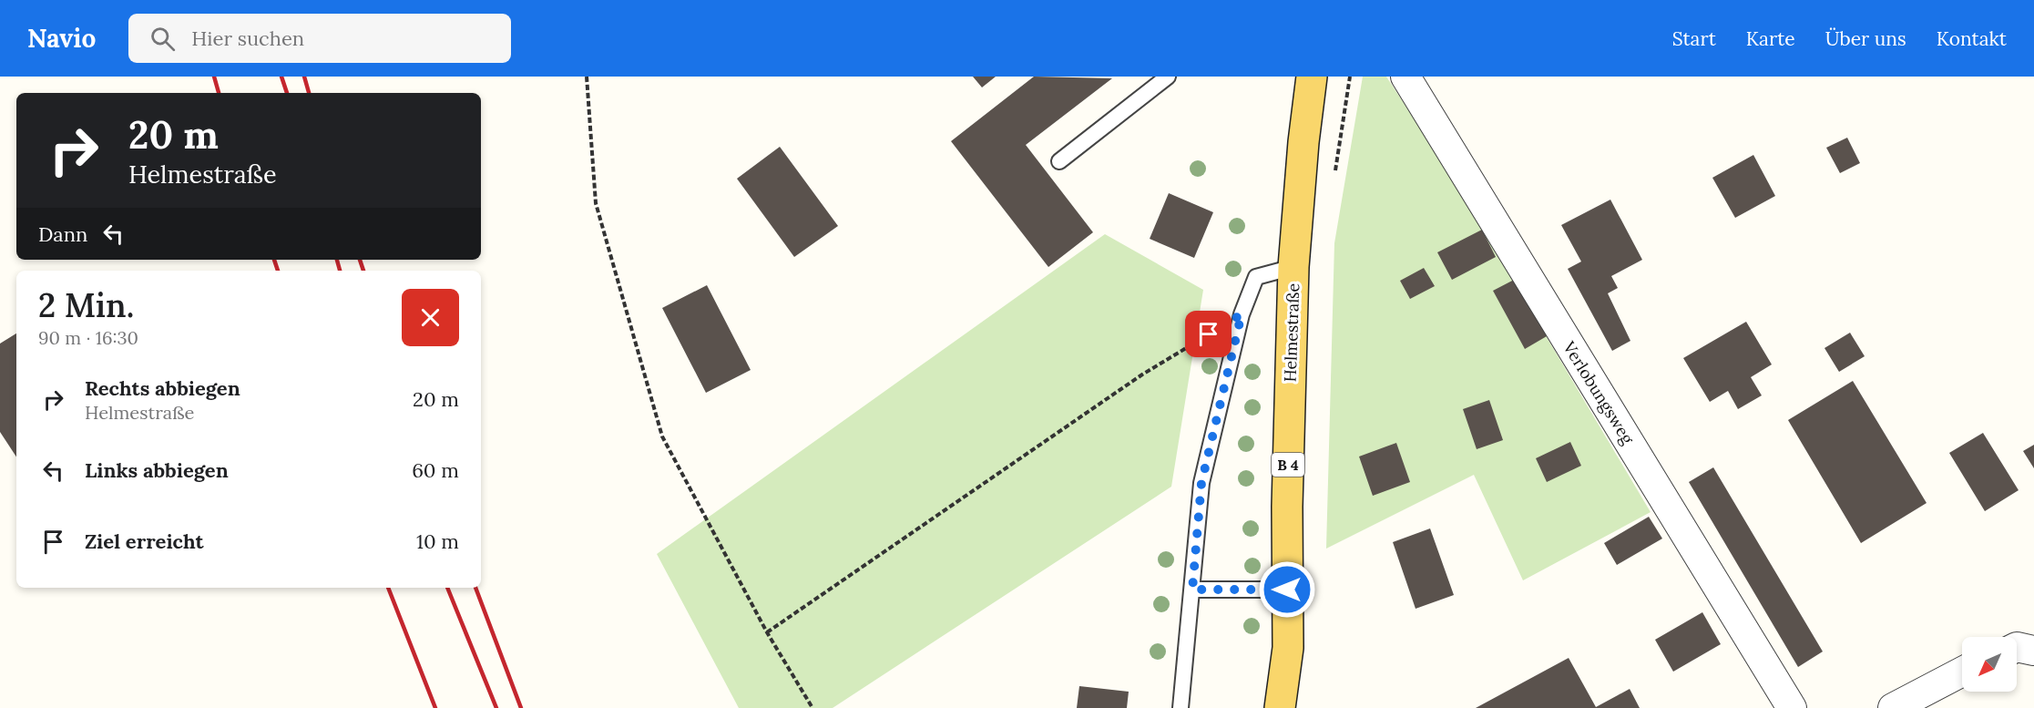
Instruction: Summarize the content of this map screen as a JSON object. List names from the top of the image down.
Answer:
{
  "streets": {
    "main road": ["Helmestraße", "B 4"],
    "street": ["Verlobungsweg"]
  },
  "north": "bottom left",
  "page": {
    "header": "Navio",
    "search": "Hier suchen",
    "nav": [
      "Start",
      "Karte",
      "Über uns",
      "Kontakt"
    ],
    "turn": ["20 m", "Helmestraße"],
    "then": "Dann",
    "heading": ["2 Min.", "90 m · 16:30"],
    "list": [
      {
        "name": "Rechts abbiegen",
        "note": "Helmestraße",
        "value": "20 m"
      },
      {
        "name": "Links abbiegen",
        "value": "60 m"
      },
      {
        "name": "Ziel erreicht",
        "value": "10 m"
      }
    ]
  }
}
